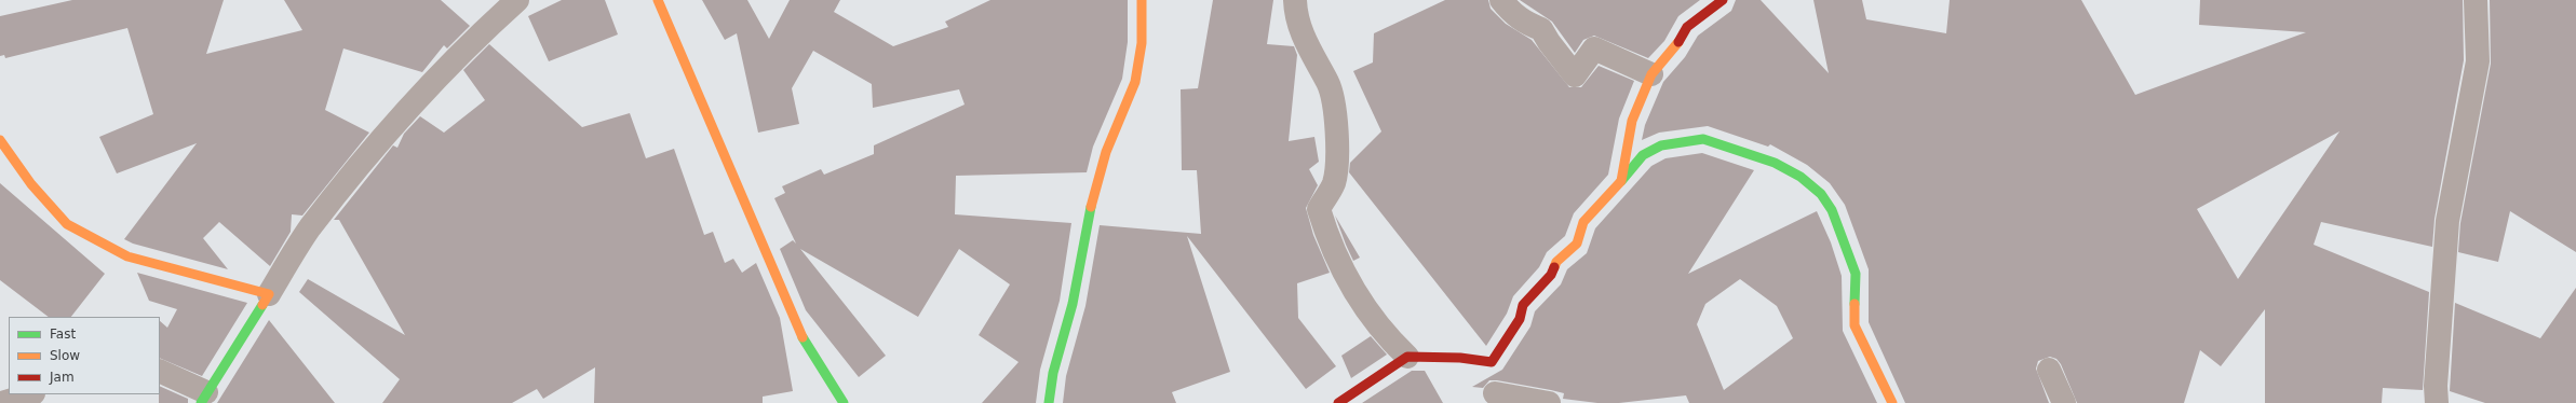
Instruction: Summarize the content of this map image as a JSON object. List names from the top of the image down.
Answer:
{
  "legend": ["Fast", "Slow", "Jam"]
}
